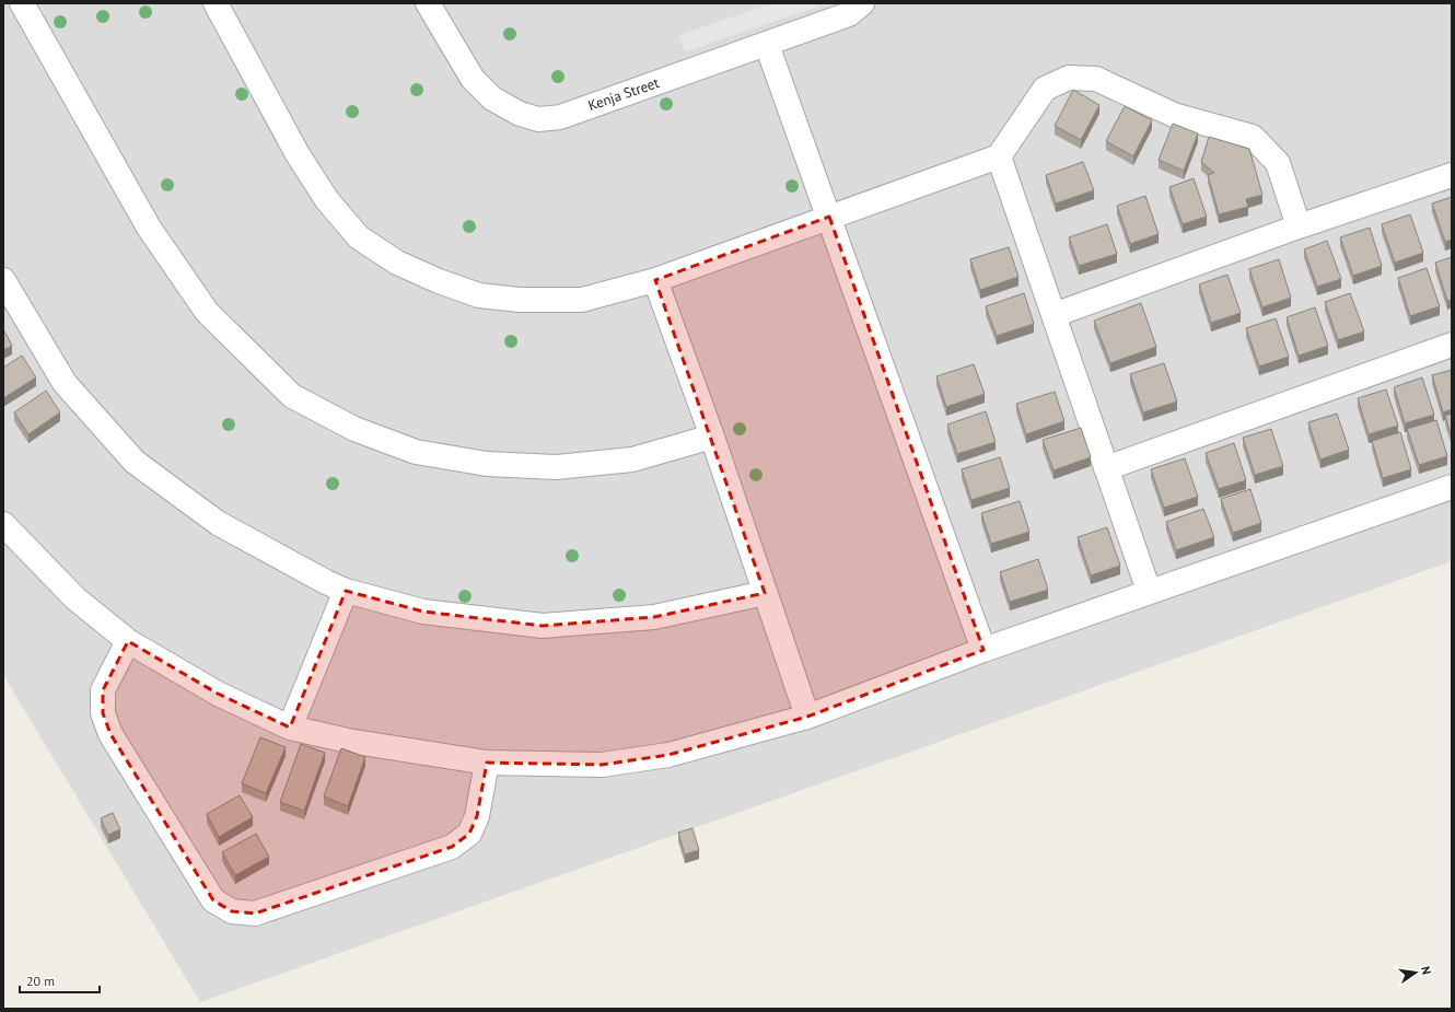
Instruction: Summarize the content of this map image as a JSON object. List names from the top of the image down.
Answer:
{
  "streets": {
    "street": ["Kenja Street"]
  },
  "scale_bar": "20 m",
  "north": "right"
}
